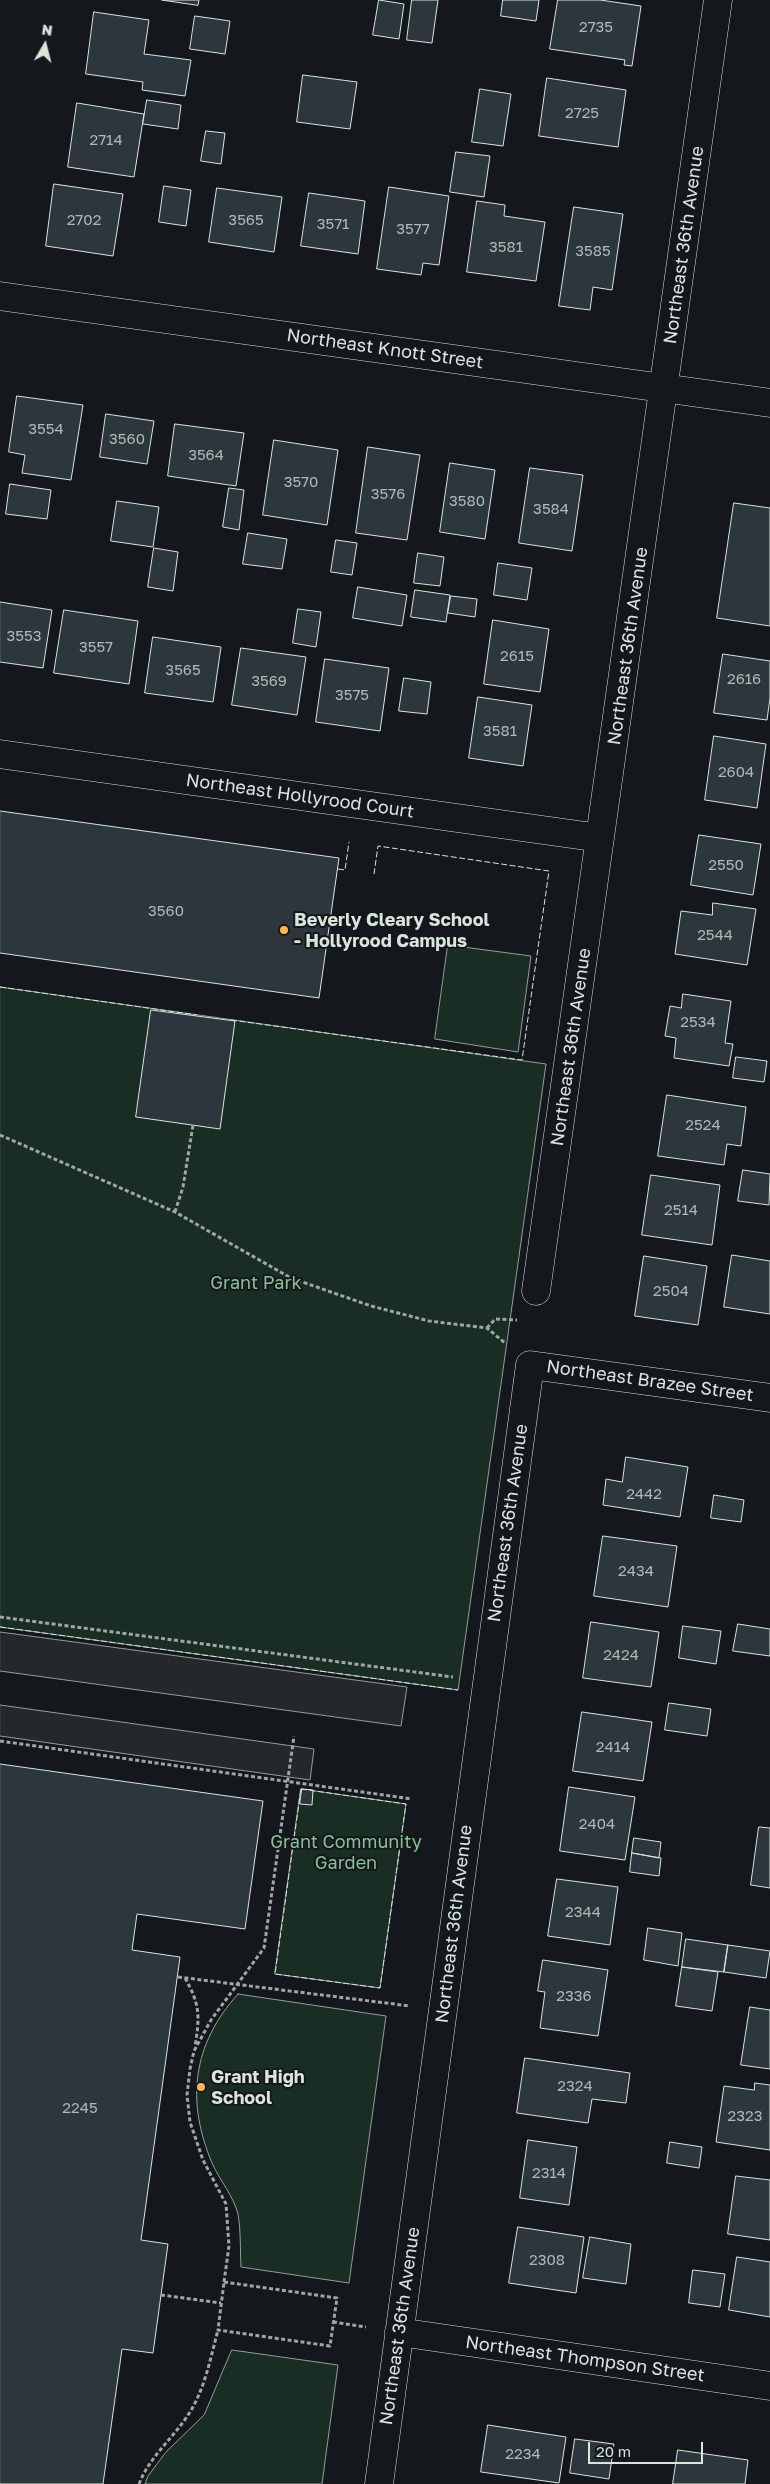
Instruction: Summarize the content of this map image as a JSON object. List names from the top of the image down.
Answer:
{
  "streets": {
    "street": [
      "Northeast 36th Avenue",
      "Northeast Knott Street",
      "Northeast Hollyrood Court",
      "Northeast Brazee Street",
      "Northeast Thompson Street"
    ]
  },
  "crossings": [
    ["Northeast 36th Avenue", "Northeast Knott Street"],
    ["Northeast 36th Avenue", "Northeast Hollyrood Court"],
    ["Northeast 36th Avenue", "Northeast Brazee Street"],
    ["Northeast 36th Avenue", "Northeast Thompson Street"]
  ],
  "parks": ["Grant Park", "Grant Community Garden"],
  "places": ["Beverly Cleary School - Hollyrood Campus", "Grant High School"],
  "house_numbers": [
    "2735",
    "2725",
    "2714",
    "2702",
    "3565",
    "3571",
    "3577",
    "3581",
    "3585",
    "3554",
    "3560",
    "3564",
    "3570",
    "3576",
    "3580",
    "3584",
    "3553",
    "3557",
    "2615",
    "3565",
    "2616",
    "3569",
    "3575",
    "3581",
    "2604",
    "2550",
    "3560",
    "2544",
    "2534",
    "2524",
    "2514",
    "2504",
    "2442",
    "2434",
    "2424",
    "2414",
    "2404",
    "2344",
    "2336",
    "2324",
    "2245",
    "2323",
    "2314",
    "2308",
    "2234"
  ],
  "scale_bar": "20 m",
  "north": "top"
}
